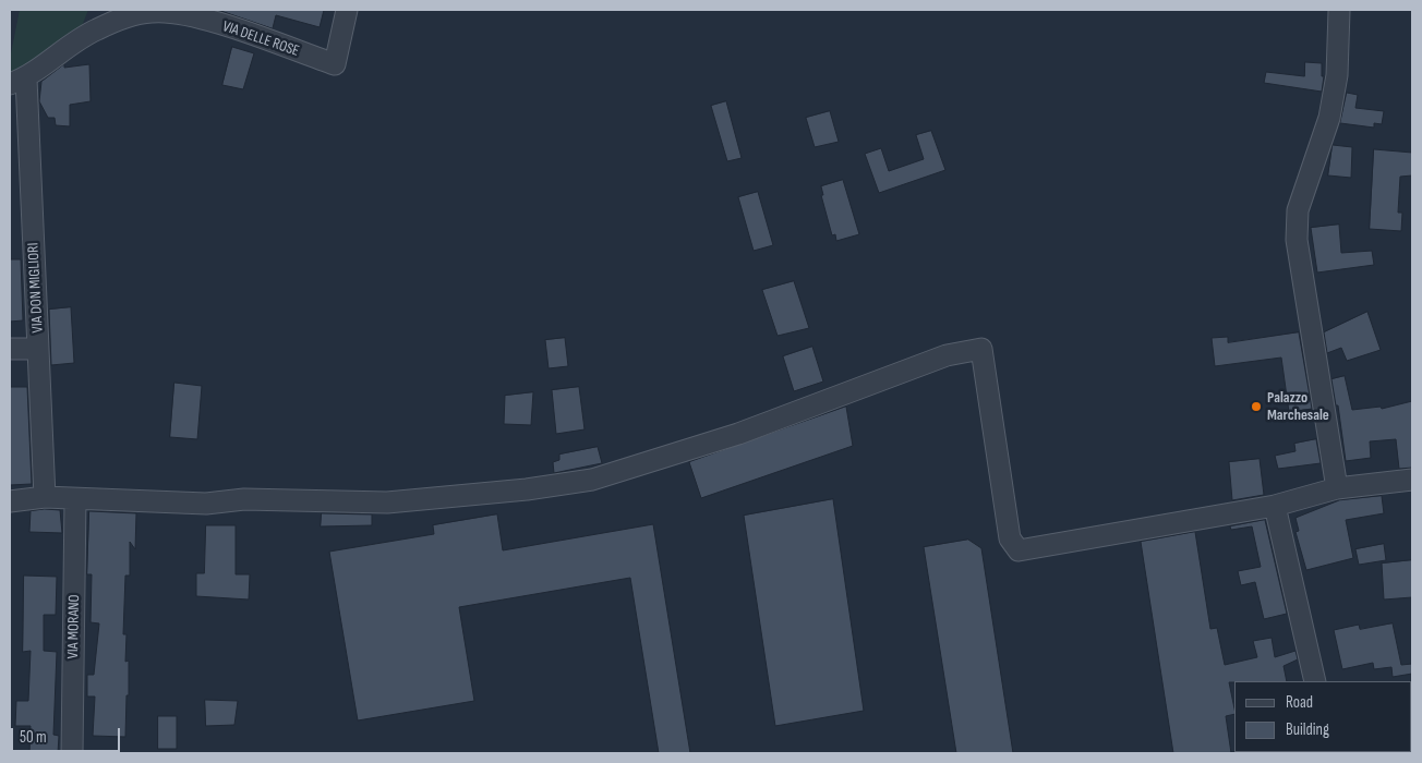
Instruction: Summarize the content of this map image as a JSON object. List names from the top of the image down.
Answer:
{
  "streets": {
    "street": ["VIA DELLE ROSE", "VIA DON MIGLIORI", "VIA MORANO"]
  },
  "crossings": [
    ["VIA DELLE ROSE", "VIA DON MIGLIORI"]
  ],
  "places": ["Palazzo Marchesale"],
  "legend": ["Road", "Building"],
  "scale_bar": "50 m"
}
